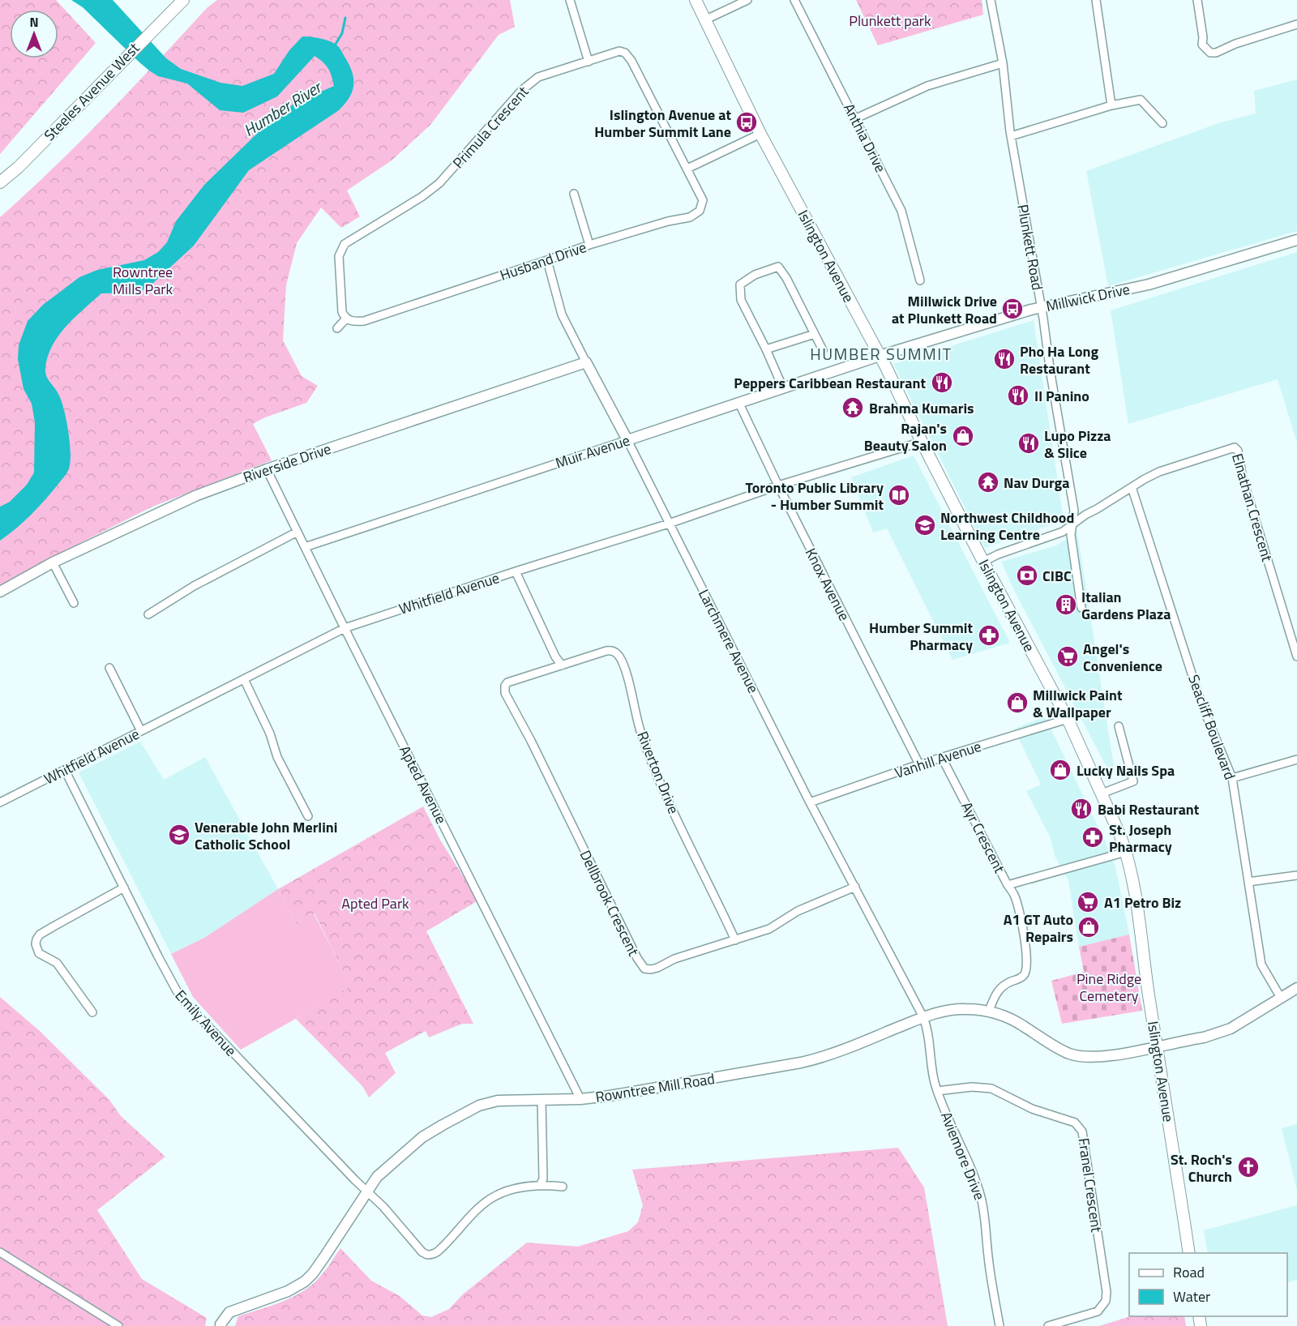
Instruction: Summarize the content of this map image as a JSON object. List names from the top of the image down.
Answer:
{
  "streets": {
    "main road": ["Steeles Avenue West", "Islington Avenue"],
    "street": [
      "Primula Crescent",
      "Anthia Drive",
      "Plunkett Road",
      "Husband Drive",
      "Millwick Drive",
      "Muir Avenue",
      "Riverside Drive",
      "Elnathan Crescent",
      "Knox Avenue",
      "Whitfield Avenue",
      "Larchmere Avenue",
      "Seacliff Boulevard",
      "Vanhill Avenue",
      "Riverton Drive",
      "Apted Avenue",
      "Ayr Crescent",
      "Dellbrook Crescent",
      "Emily Avenue",
      "Rowntree Mill Road",
      "Aviemore Drive",
      "Franel Crescent"
    ]
  },
  "crossings": [
    ["Primula Crescent", "Husband Drive"],
    ["Plunkett Road", "Millwick Drive"],
    ["Plunkett Road", "Elnathan Crescent"],
    ["Islington Avenue", "Millwick Drive"],
    ["Islington Avenue", "Muir Avenue"],
    ["Islington Avenue", "Elnathan Crescent"],
    ["Islington Avenue", "Whitfield Avenue"],
    ["Islington Avenue", "Vanhill Avenue"],
    ["Islington Avenue", "Ayr Crescent"],
    ["Islington Avenue", "Rowntree Mill Road"],
    ["Husband Drive", "Larchmere Avenue"],
    ["Millwick Drive", "Muir Avenue"],
    ["Muir Avenue", "Knox Avenue"],
    ["Muir Avenue", "Larchmere Avenue"],
    ["Muir Avenue", "Apted Avenue"],
    ["Riverside Drive", "Larchmere Avenue"],
    ["Riverside Drive", "Apted Avenue"],
    ["Elnathan Crescent", "Seacliff Boulevard"],
    ["Knox Avenue", "Whitfield Avenue"],
    ["Knox Avenue", "Vanhill Avenue"],
    ["Whitfield Avenue", "Larchmere Avenue"],
    ["Whitfield Avenue", "Apted Avenue"],
    ["Whitfield Avenue", "Emily Avenue"],
    ["Larchmere Avenue", "Vanhill Avenue"],
    ["Larchmere Avenue", "Dellbrook Crescent"],
    ["Larchmere Avenue", "Rowntree Mill Road"],
    ["Larchmere Avenue", "Aviemore Drive"],
    ["Seacliff Boulevard", "Rowntree Mill Road"],
    ["Vanhill Avenue", "Ayr Crescent"],
    ["Riverton Drive", "Dellbrook Crescent"],
    ["Apted Avenue", "Rowntree Mill Road"],
    ["Emily Avenue", "Rowntree Mill Road"],
    ["Rowntree Mill Road", "Aviemore Drive"],
    ["Aviemore Drive", "Franel Crescent"]
  ],
  "districts": ["HUMBER SUMMIT"],
  "water": ["Humber River"],
  "parks": [
    "Plunkett park",
    "Rowntree Mills Park",
    "Apted Park",
    "Pine Ridge Cemetery"
  ],
  "places": {
    "bus stop": ["Islington Avenue at Humber Summit Lane", "Millwick Drive at Plunkett Road"],
    "restaurant": [
      "Pho Ha Long Restaurant",
      "Peppers Caribbean Restaurant",
      "Il Panino",
      "Lupo Pizza & Slice",
      "Babi Restaurant"
    ],
    "temple": ["Brahma Kumaris", "Nav Durga"],
    "shop": [
      "Rajan's Beauty Salon",
      "Millwick Paint & Wallpaper",
      "Lucky Nails Spa",
      "A1 GT Auto Repairs"
    ],
    "library": ["Toronto Public Library - Humber Summit"],
    "school or university": ["Northwest Childhood Learning Centre", "Venerable John Merlini Catholic School"],
    "bank": ["CIBC"],
    "building": ["Italian Gardens Plaza"],
    "pharmacy": ["Humber Summit Pharmacy", "St. Joseph Pharmacy"],
    "supermarket": ["Angel's Convenience", "A1 Petro Biz"],
    "church": ["St. Roch's Church"]
  },
  "legend": ["Road", "Water"],
  "north": "top"
}
